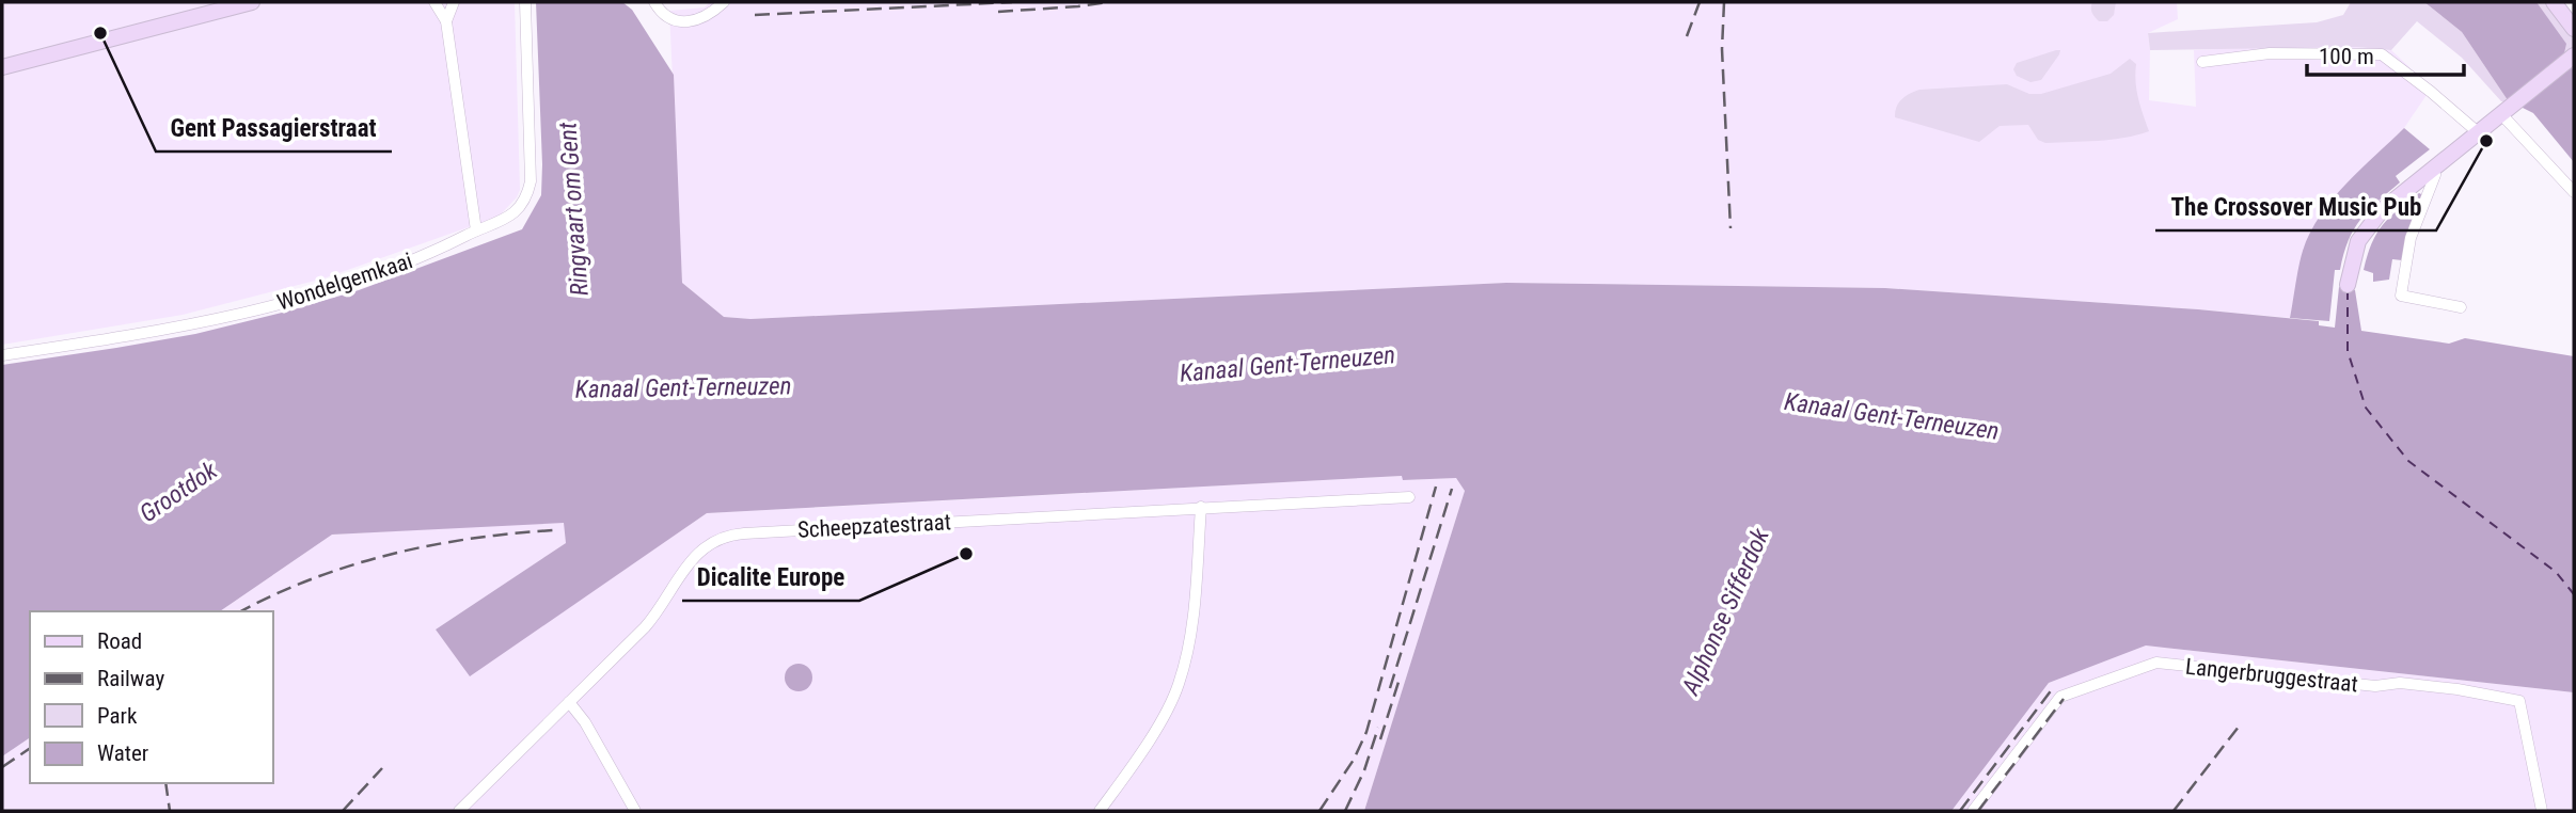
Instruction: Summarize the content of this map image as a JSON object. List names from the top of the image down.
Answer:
{
  "streets": {
    "street": ["Wondelgemkaai", "Scheepzatestraat", "Langerbruggestraat"]
  },
  "water": [
    "Ringvaart om Gent",
    "Kanaal Gent-Terneuzen",
    "Grootdok",
    "Alphonse Sifferdok"
  ],
  "places": ["Gent Passagierstraat", "The Crossover Music Pub", "Dicalite Europe"],
  "legend": [
    "Road",
    "Railway",
    "Park",
    "Water"
  ],
  "scale_bar": "100 m"
}
